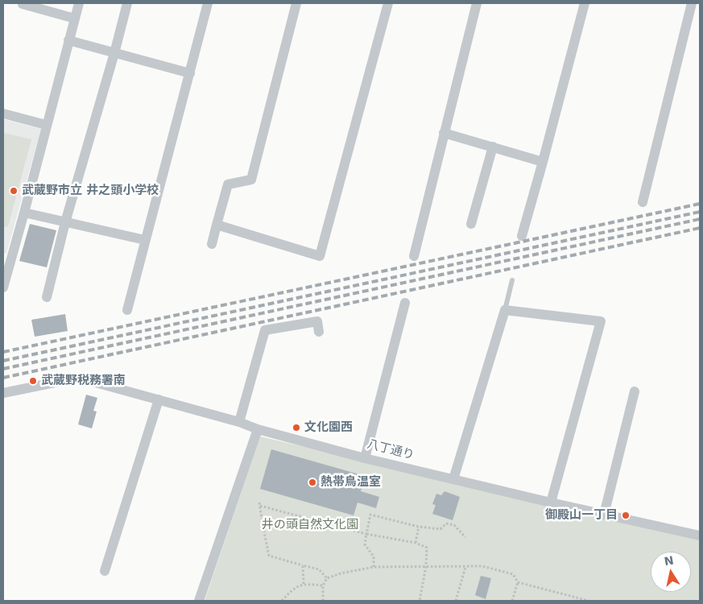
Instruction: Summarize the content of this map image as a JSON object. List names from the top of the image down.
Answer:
{
  "streets": {
    "street": ["八丁通り"]
  },
  "parks": ["井の頭自然文化園"],
  "places": [
    "武蔵野市立 井之頭小学校",
    "武蔵野税務署南",
    "文化園西",
    "熱帯鳥温室",
    "御殿山一丁目"
  ],
  "north": "top"
}
